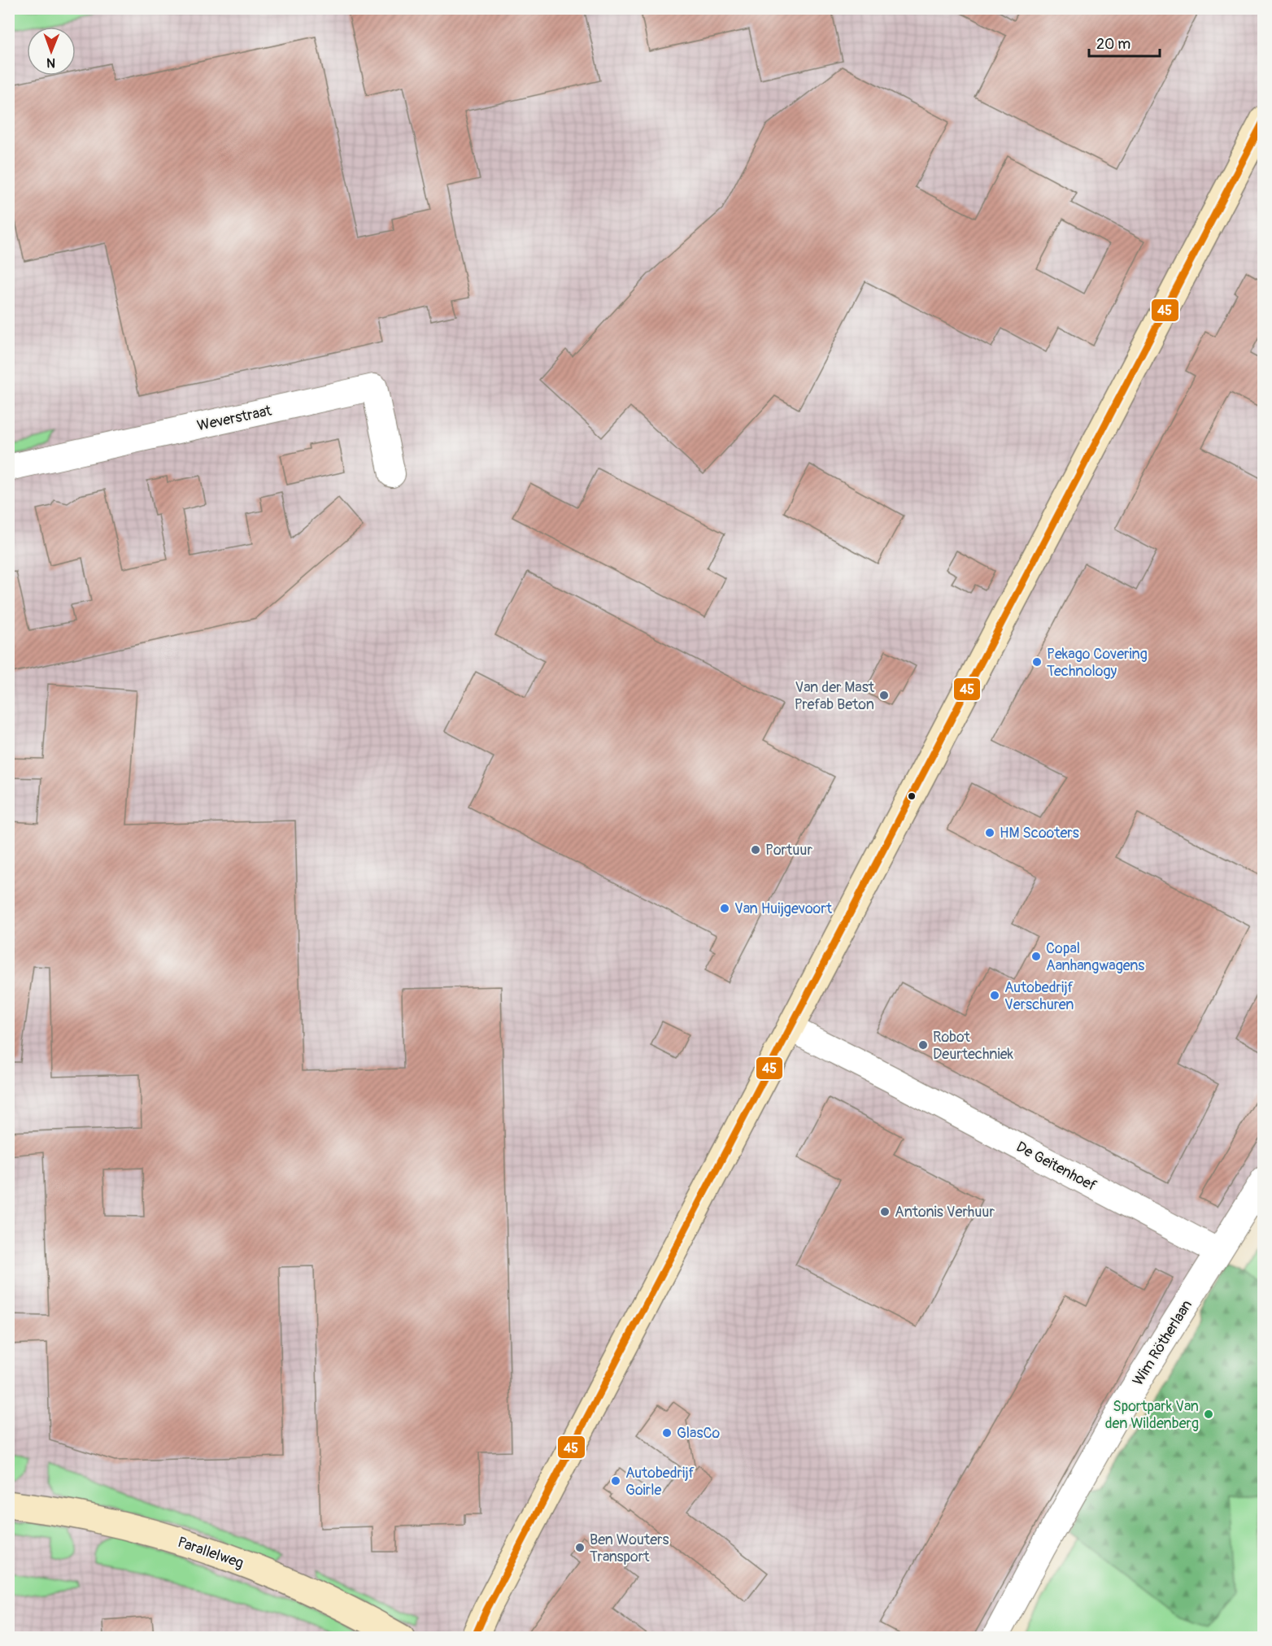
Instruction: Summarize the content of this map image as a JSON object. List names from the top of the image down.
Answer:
{
  "streets": {
    "street": [
      "Weverstraat",
      "De Geitenhoef",
      "Wim Rötherlaan",
      "Parallelweg"
    ]
  },
  "crossings": [
    ["De Geitenhoef", "Wim Rötherlaan"]
  ],
  "places": [
    "Pekago Covering Technology",
    "Van der Mast Prefab Beton",
    "HM Scooters",
    "Portuur",
    "Van Huijgevoort",
    "Copal Aanhangwagens",
    "Autobedrijf Verschuren",
    "Robot Deurtechniek",
    "Antonis Verhuur",
    "Sportpark Van den Wildenberg",
    "GlasCo",
    "Autobedrijf Goirle",
    "Ben Wouters Transport"
  ],
  "lines": ["transit line 45"],
  "scale_bar": "20 m",
  "north": "bottom"
}
